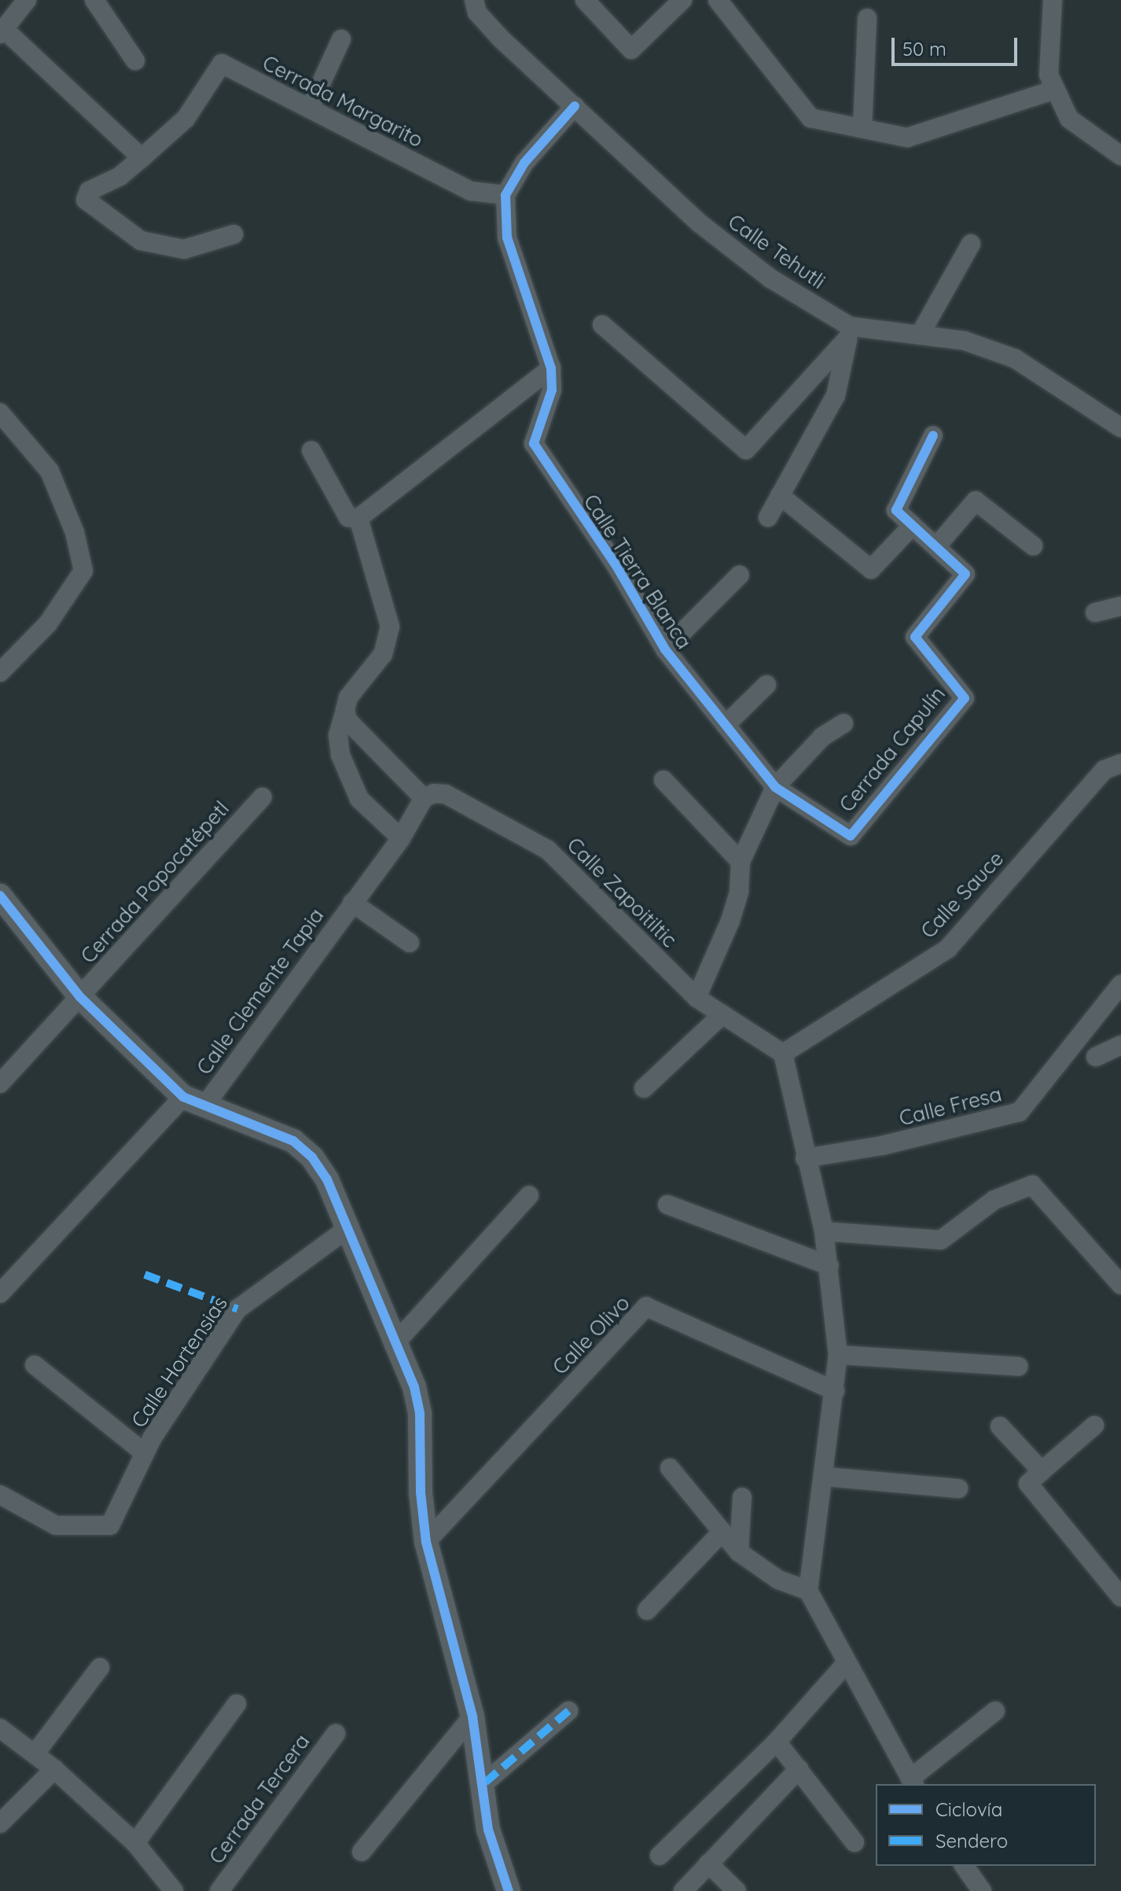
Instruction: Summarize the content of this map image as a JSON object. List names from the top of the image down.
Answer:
{
  "streets": {
    "street": [
      "Cerrada Margarito",
      "Calle Tehutli",
      "Calle Tierra Blanca",
      "Cerrada Capulín",
      "Cerrada Popocatépetl",
      "Calle Zapoitiltic",
      "Calle Sauce",
      "Calle Clemente Tapia",
      "Calle Fresa",
      "Calle Olivo",
      "Calle Hortensias",
      "Cerrada Tercera"
    ]
  },
  "crossings": [
    ["Cerrada Margarito", "Calle Tierra Blanca"],
    ["Calle Tierra Blanca", "Cerrada Capulín"],
    ["Calle Zapoitiltic", "Calle Sauce"]
  ],
  "legend": ["Ciclovía", "Sendero"],
  "scale_bar": "50 m"
}
